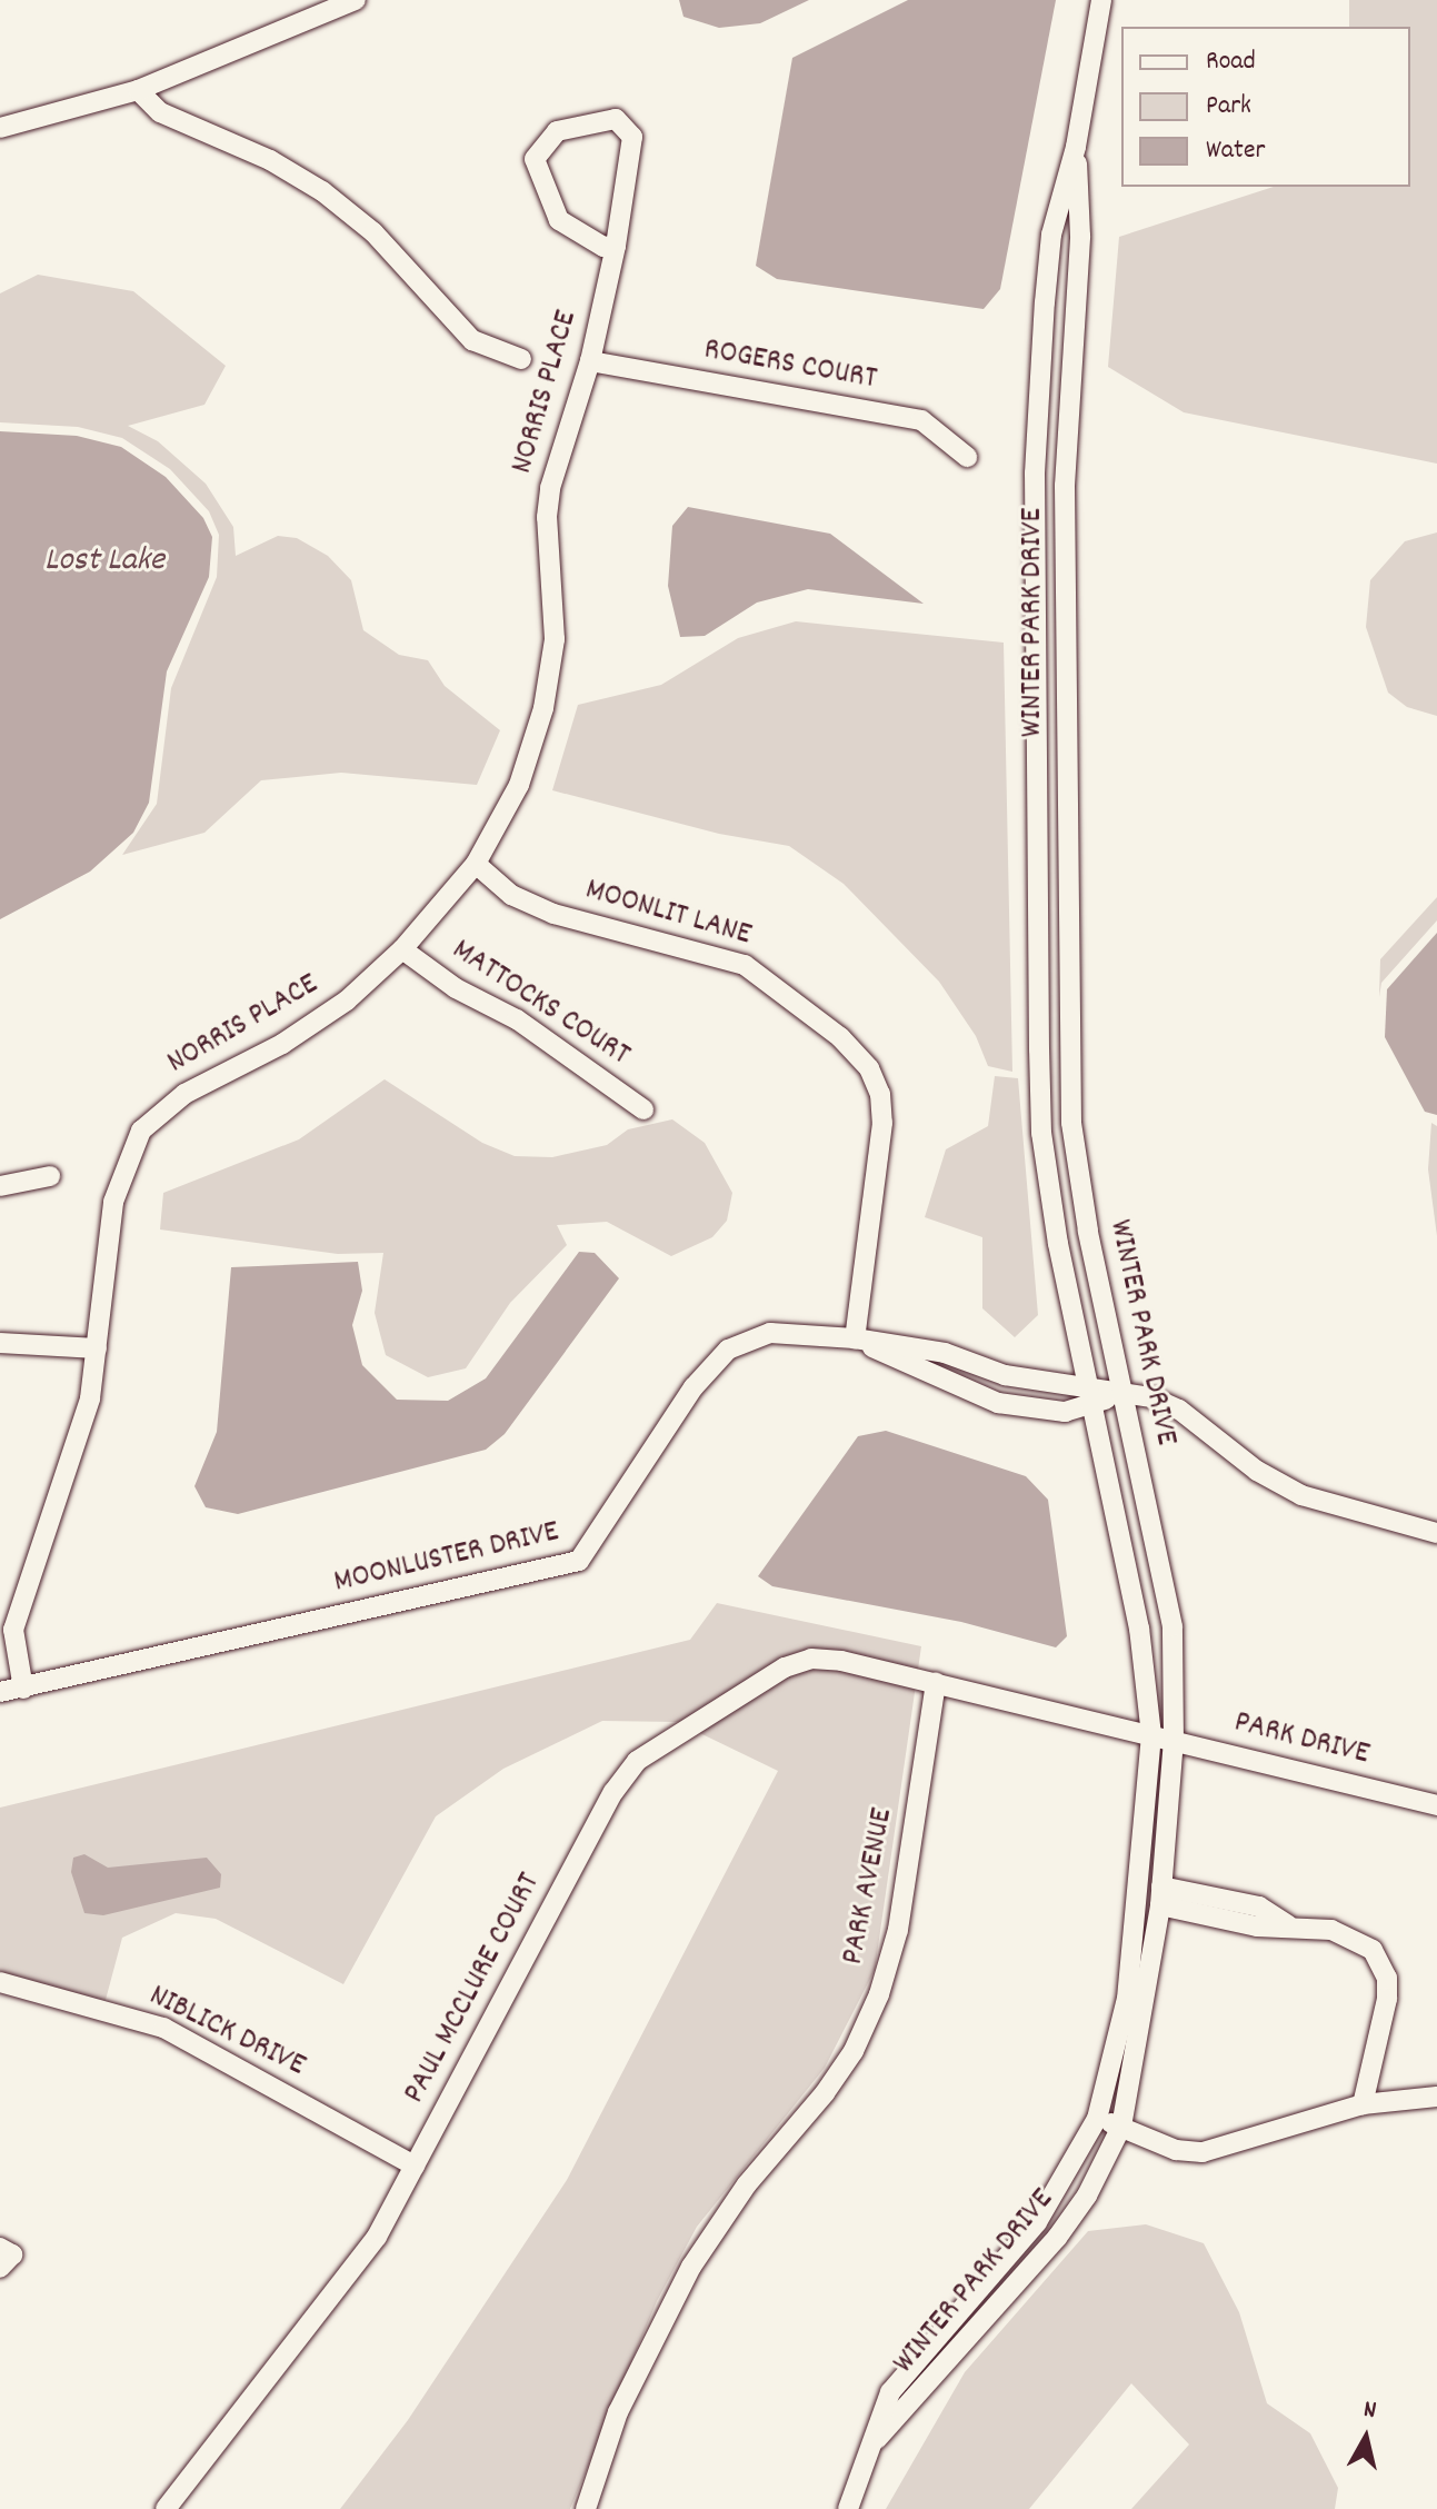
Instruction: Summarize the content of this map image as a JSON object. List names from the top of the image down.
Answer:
{
  "streets": {
    "street": [
      "ROGERS COURT",
      "NORRIS PLACE",
      "WINTER PARK DRIVE",
      "MOONLIT LANE",
      "MATTOCKS COURT",
      "MOONLUSTER DRIVE",
      "PARK DRIVE",
      "PARK AVENUE",
      "PAUL MCCLURE COURT",
      "NIBLICK DRIVE"
    ]
  },
  "crossings": [
    ["ROGERS COURT", "NORRIS PLACE"],
    ["NORRIS PLACE", "MOONLIT LANE"],
    ["NORRIS PLACE", "MATTOCKS COURT"],
    ["NORRIS PLACE", "MOONLUSTER DRIVE"],
    ["WINTER PARK DRIVE", "MOONLUSTER DRIVE"],
    ["WINTER PARK DRIVE", "PARK DRIVE"],
    ["MOONLIT LANE", "MOONLUSTER DRIVE"],
    ["PARK AVENUE", "PAUL MCCLURE COURT"],
    ["PAUL MCCLURE COURT", "NIBLICK DRIVE"]
  ],
  "water": ["Lost Lake"],
  "legend": ["Road", "Park", "Water"],
  "north": "top"
}
